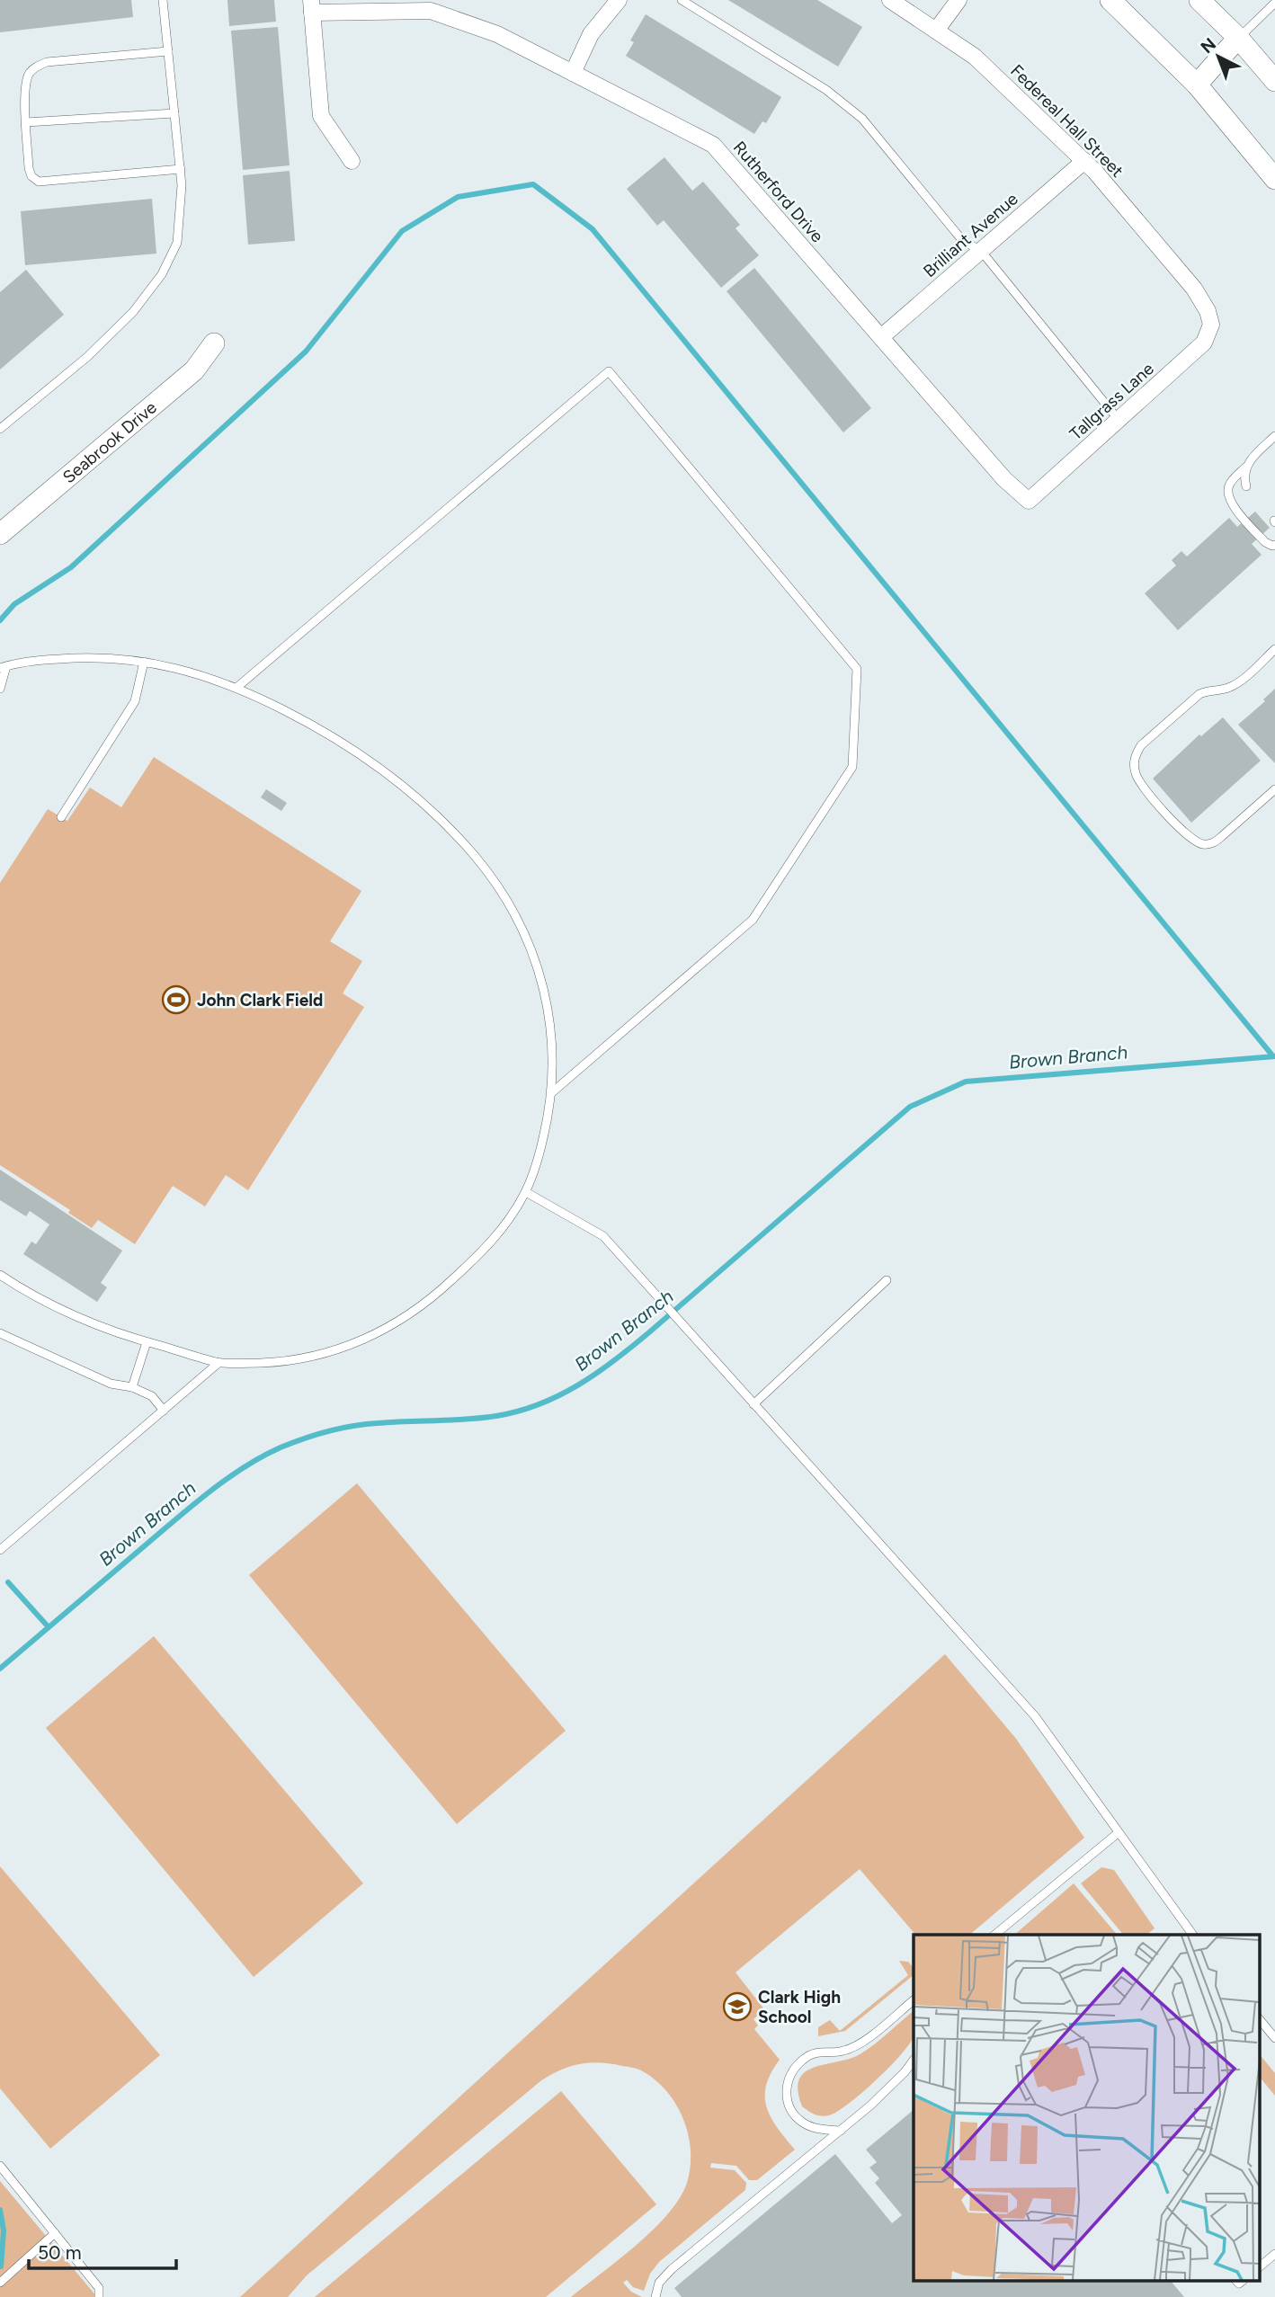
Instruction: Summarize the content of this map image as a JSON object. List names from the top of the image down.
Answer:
{
  "streets": {
    "street": [
      "Federeal Hall Street",
      "Rutherford Drive",
      "Brilliant Avenue",
      "Tallgrass Lane",
      "Seabrook Drive"
    ]
  },
  "crossings": [
    ["Federeal Hall Street", "Brilliant Avenue"],
    ["Federeal Hall Street", "Tallgrass Lane"],
    ["Rutherford Drive", "Brilliant Avenue"],
    ["Rutherford Drive", "Tallgrass Lane"]
  ],
  "water": ["Brown Branch"],
  "places": {
    "sports": ["John Clark Field"],
    "school or university": ["Clark High School"]
  },
  "scale_bar": "50 m",
  "north": "top left"
}
